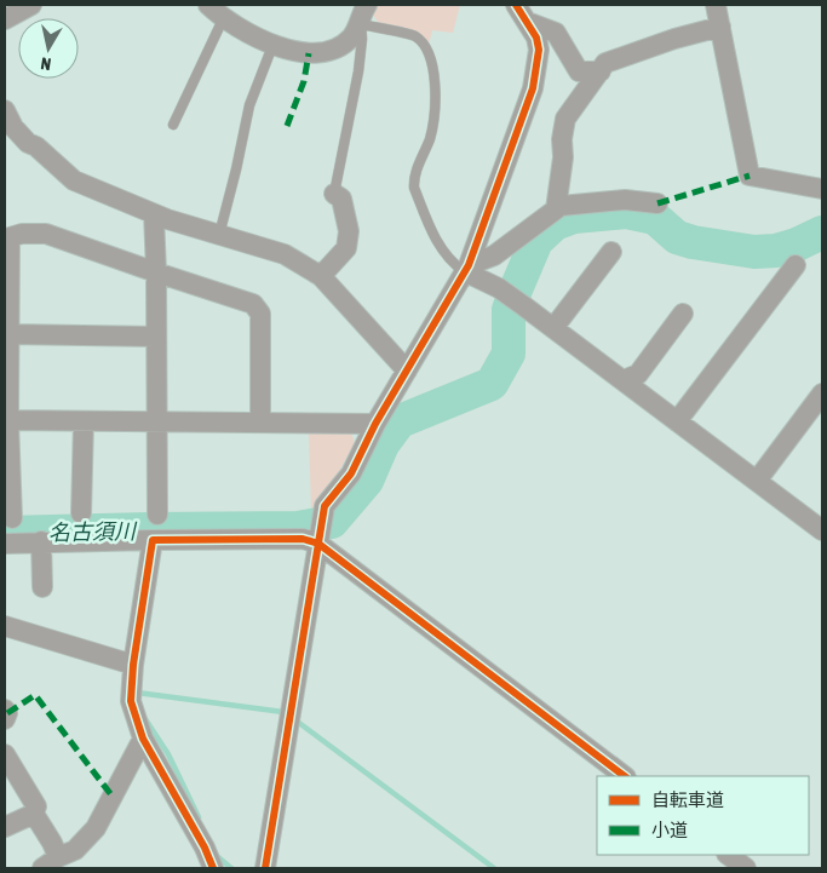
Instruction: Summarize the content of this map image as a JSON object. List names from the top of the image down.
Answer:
{
  "water": ["名古須川"],
  "legend": ["自転車道", "小道"],
  "north": "bottom"
}
